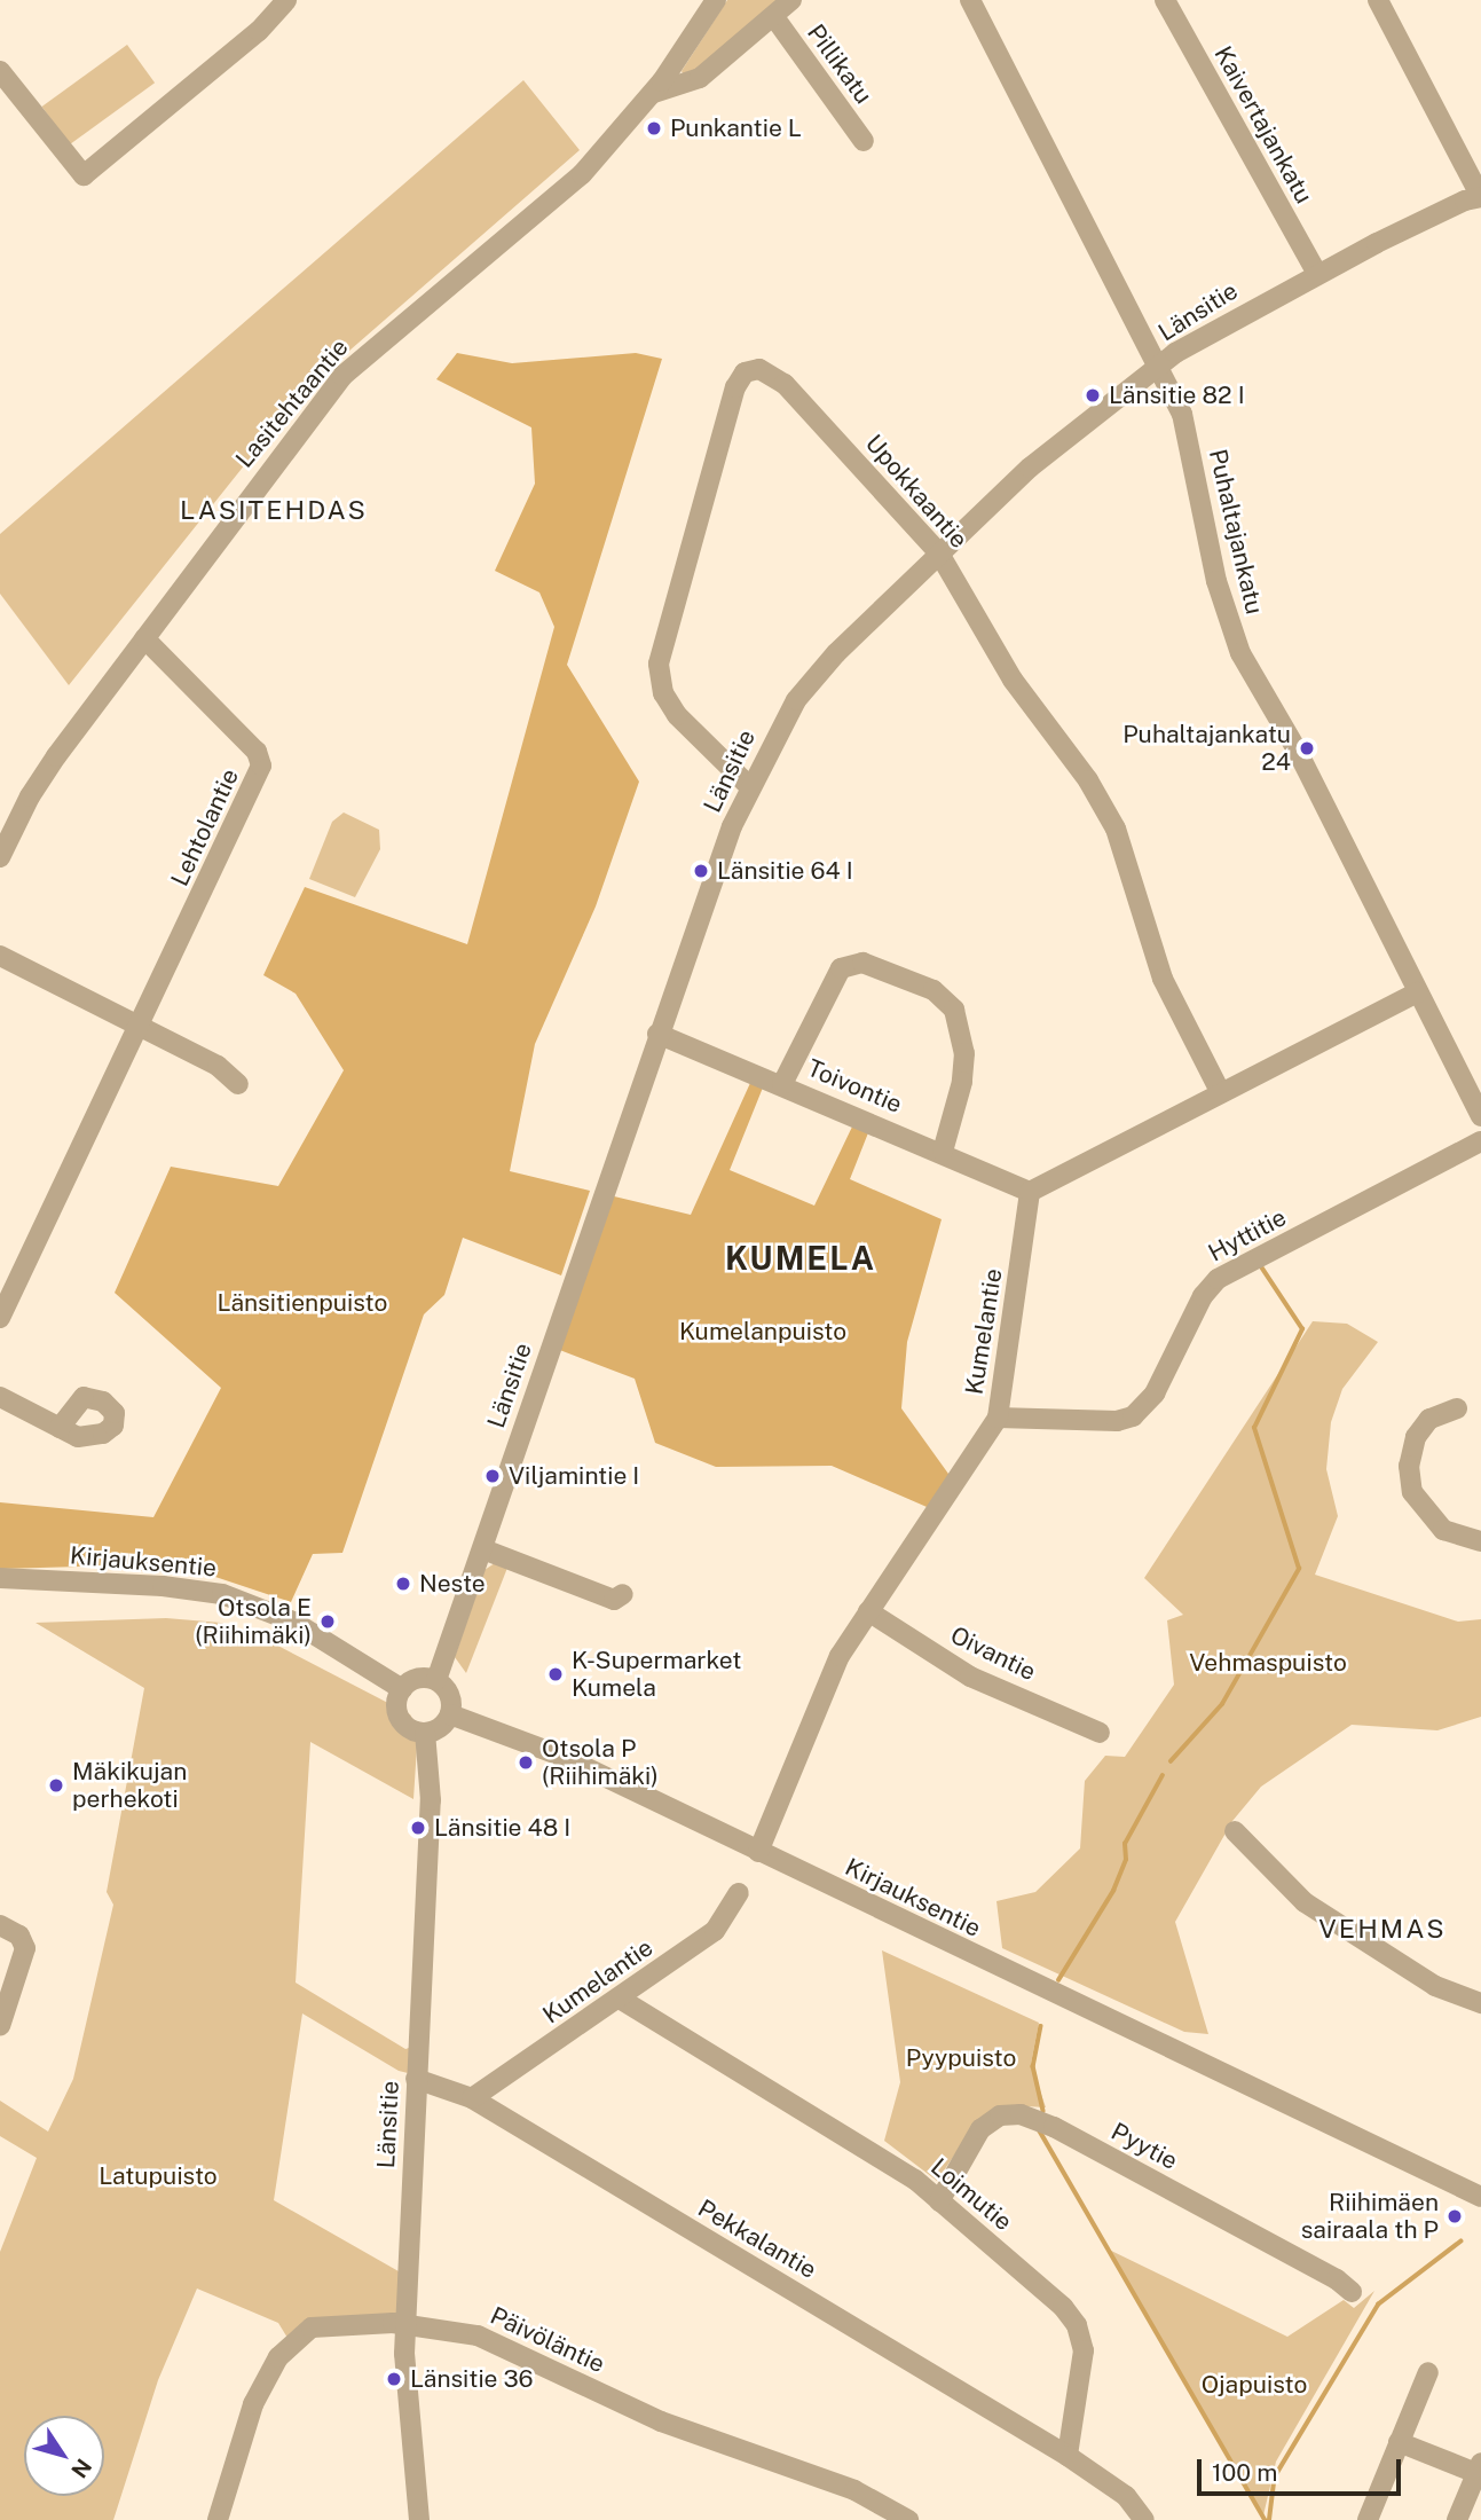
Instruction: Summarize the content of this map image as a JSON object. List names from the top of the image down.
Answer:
{
  "streets": {
    "street": [
      "Pillikatu",
      "Kaivertajankatu",
      "Länsitie",
      "Lasitehtaantie",
      "Upokkaantie",
      "Puhaltajankatu",
      "Lehtolantie",
      "Toivontie",
      "Hyttitie",
      "Kumelantie",
      "Kirjauksentie",
      "Oivantie",
      "Pyytie",
      "Loimutie",
      "Pekkalantie",
      "Päivöläntie"
    ]
  },
  "crossings": [
    ["Kaivertajankatu", "Länsitie"],
    ["Länsitie", "Upokkaantie"],
    ["Länsitie", "Puhaltajankatu"],
    ["Länsitie", "Toivontie"],
    ["Länsitie", "Kirjauksentie"],
    ["Länsitie", "Pekkalantie"],
    ["Länsitie", "Päivöläntie"],
    ["Lasitehtaantie", "Lehtolantie"],
    ["Toivontie", "Kumelantie"],
    ["Hyttitie", "Kumelantie"],
    ["Kumelantie", "Kirjauksentie"],
    ["Kumelantie", "Oivantie"],
    ["Kumelantie", "Loimutie"],
    ["Kumelantie", "Pekkalantie"],
    ["Pyytie", "Loimutie"],
    ["Loimutie", "Pekkalantie"]
  ],
  "districts": ["LASITEHDAS", "KUMELA", "VEHMAS"],
  "parks": [
    "Länsitienpuisto",
    "Kumelanpuisto",
    "Vehmaspuisto",
    "Pyypuisto",
    "Latupuisto",
    "Ojapuisto"
  ],
  "places": [
    "Punkantie L",
    "Länsitie 82 I",
    "Puhaltajankatu 24",
    "Länsitie 64 I",
    "Viljamintie I",
    "Neste",
    "Otsola E (Riihimäki)",
    "K-Supermarket Kumela",
    "Otsola P (Riihimäki)",
    "Mäkikujan perhekoti",
    "Länsitie 48 I",
    "Riihimäen sairaala th P",
    "Länsitie 36"
  ],
  "scale_bar": "100 m",
  "north": "bottom right"
}
